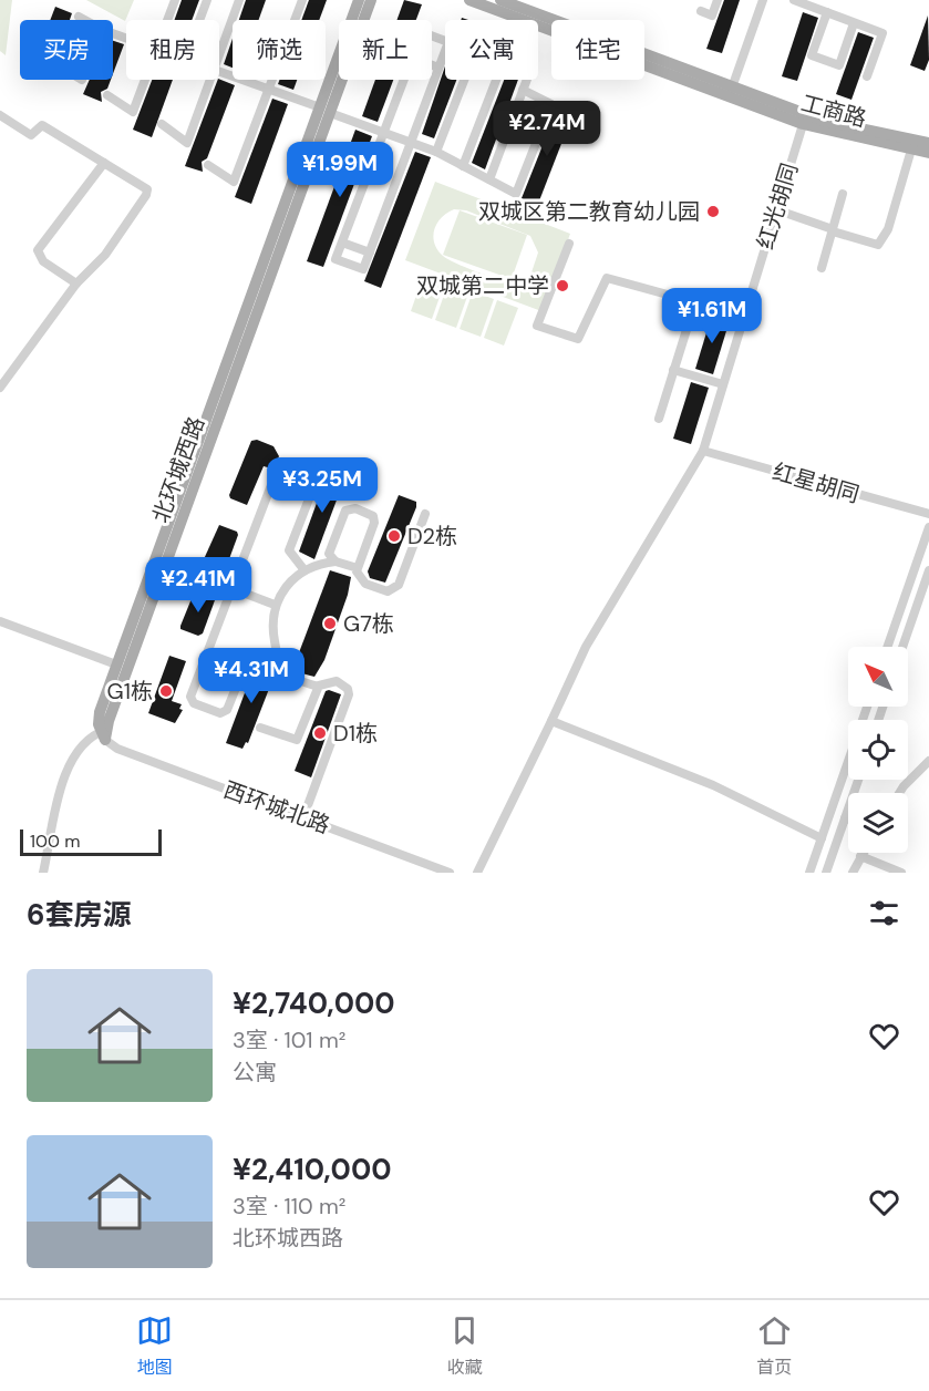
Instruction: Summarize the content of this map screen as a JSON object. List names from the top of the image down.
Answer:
{
  "streets": {
    "main road": ["工商路", "北环城西路"],
    "street": ["红光胡同", "红星胡同", "西环城北路"]
  },
  "crossings": [
    ["工商路", "红光胡同"],
    ["红光胡同", "红星胡同"],
    ["北环城西路", "西环城北路"]
  ],
  "places": [
    "双城区第二教育幼儿园",
    "双城第二中学",
    "D2栋",
    "G7栋",
    "G1栋",
    "D1栋"
  ],
  "scale_bar": "100 m",
  "north": "top left",
  "page": {
    "chip": [
      "买房",
      "租房",
      "筛选",
      "新上",
      "公寓",
      "住宅"
    ],
    "price": [
      "¥2.74M",
      "¥1.99M",
      "¥1.61M",
      "¥3.25M",
      "¥2.41M",
      "¥4.31M"
    ],
    "scale": "100 m",
    "heading": "6套房源",
    "list": [
      {
        "name": "¥2,740,000",
        "note": "3室 · 101 m² · 公寓"
      },
      {
        "name": "¥2,410,000",
        "note": "3室 · 110 m² · 北环城西路"
      }
    ],
    "tabs": ["地图", "收藏", "首页"]
  }
}
